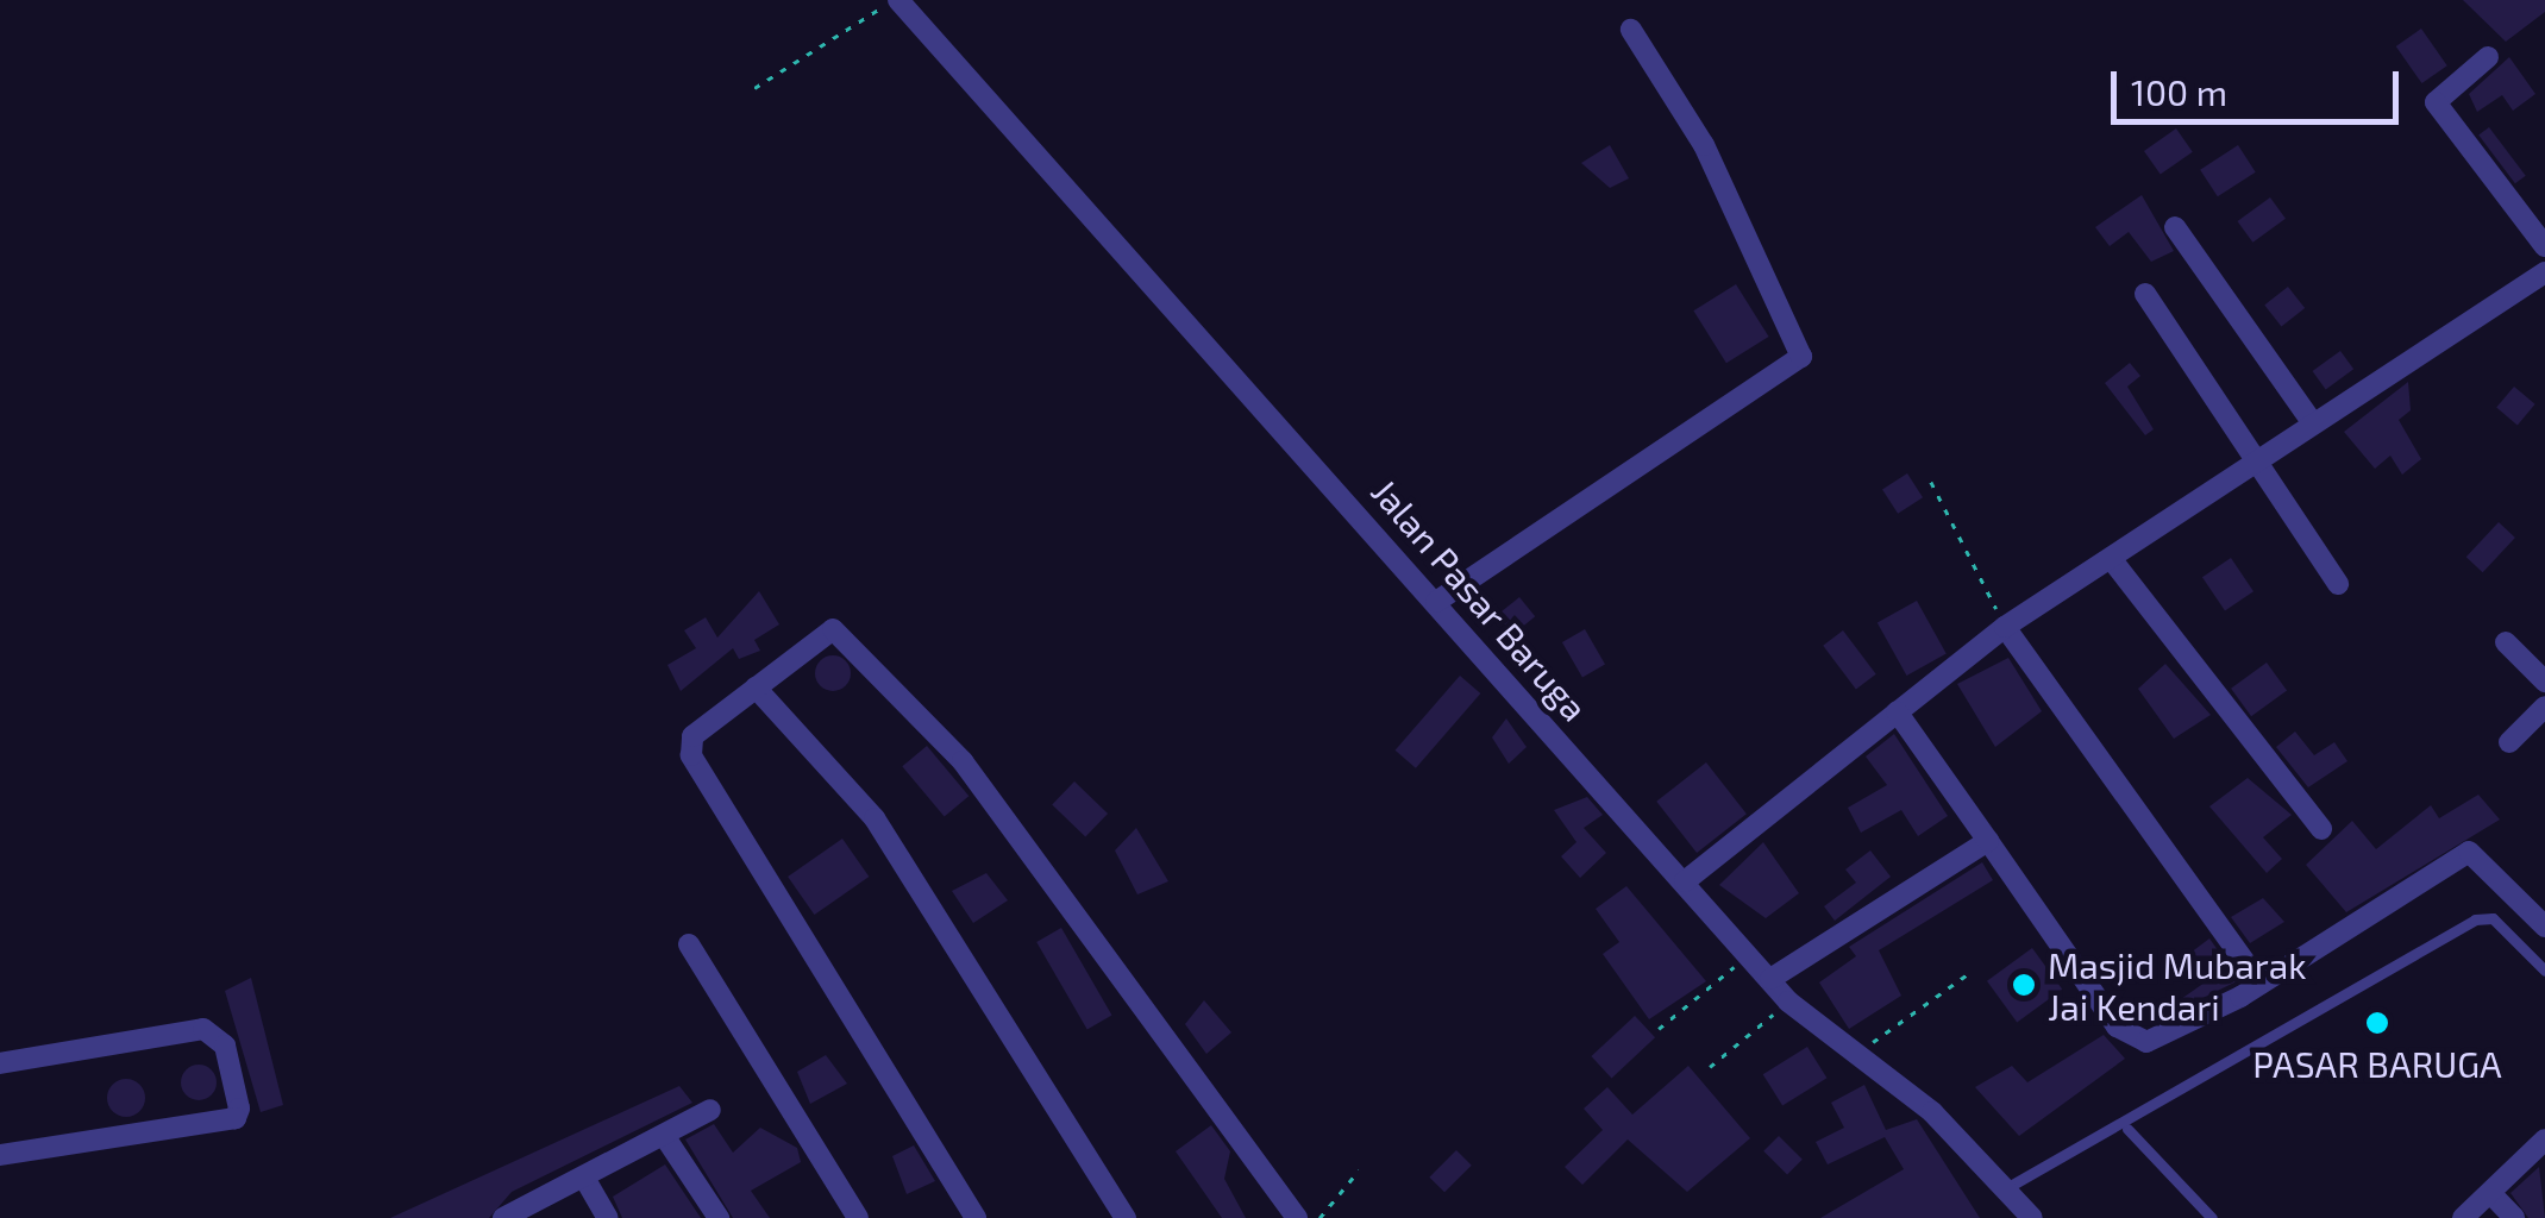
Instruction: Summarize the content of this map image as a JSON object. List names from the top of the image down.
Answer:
{
  "streets": {
    "street": ["Jalan Pasar Baruga"]
  },
  "places": ["Masjid Mubarak Jai Kendari", "PASAR BARUGA"],
  "scale_bar": "100 m"
}
